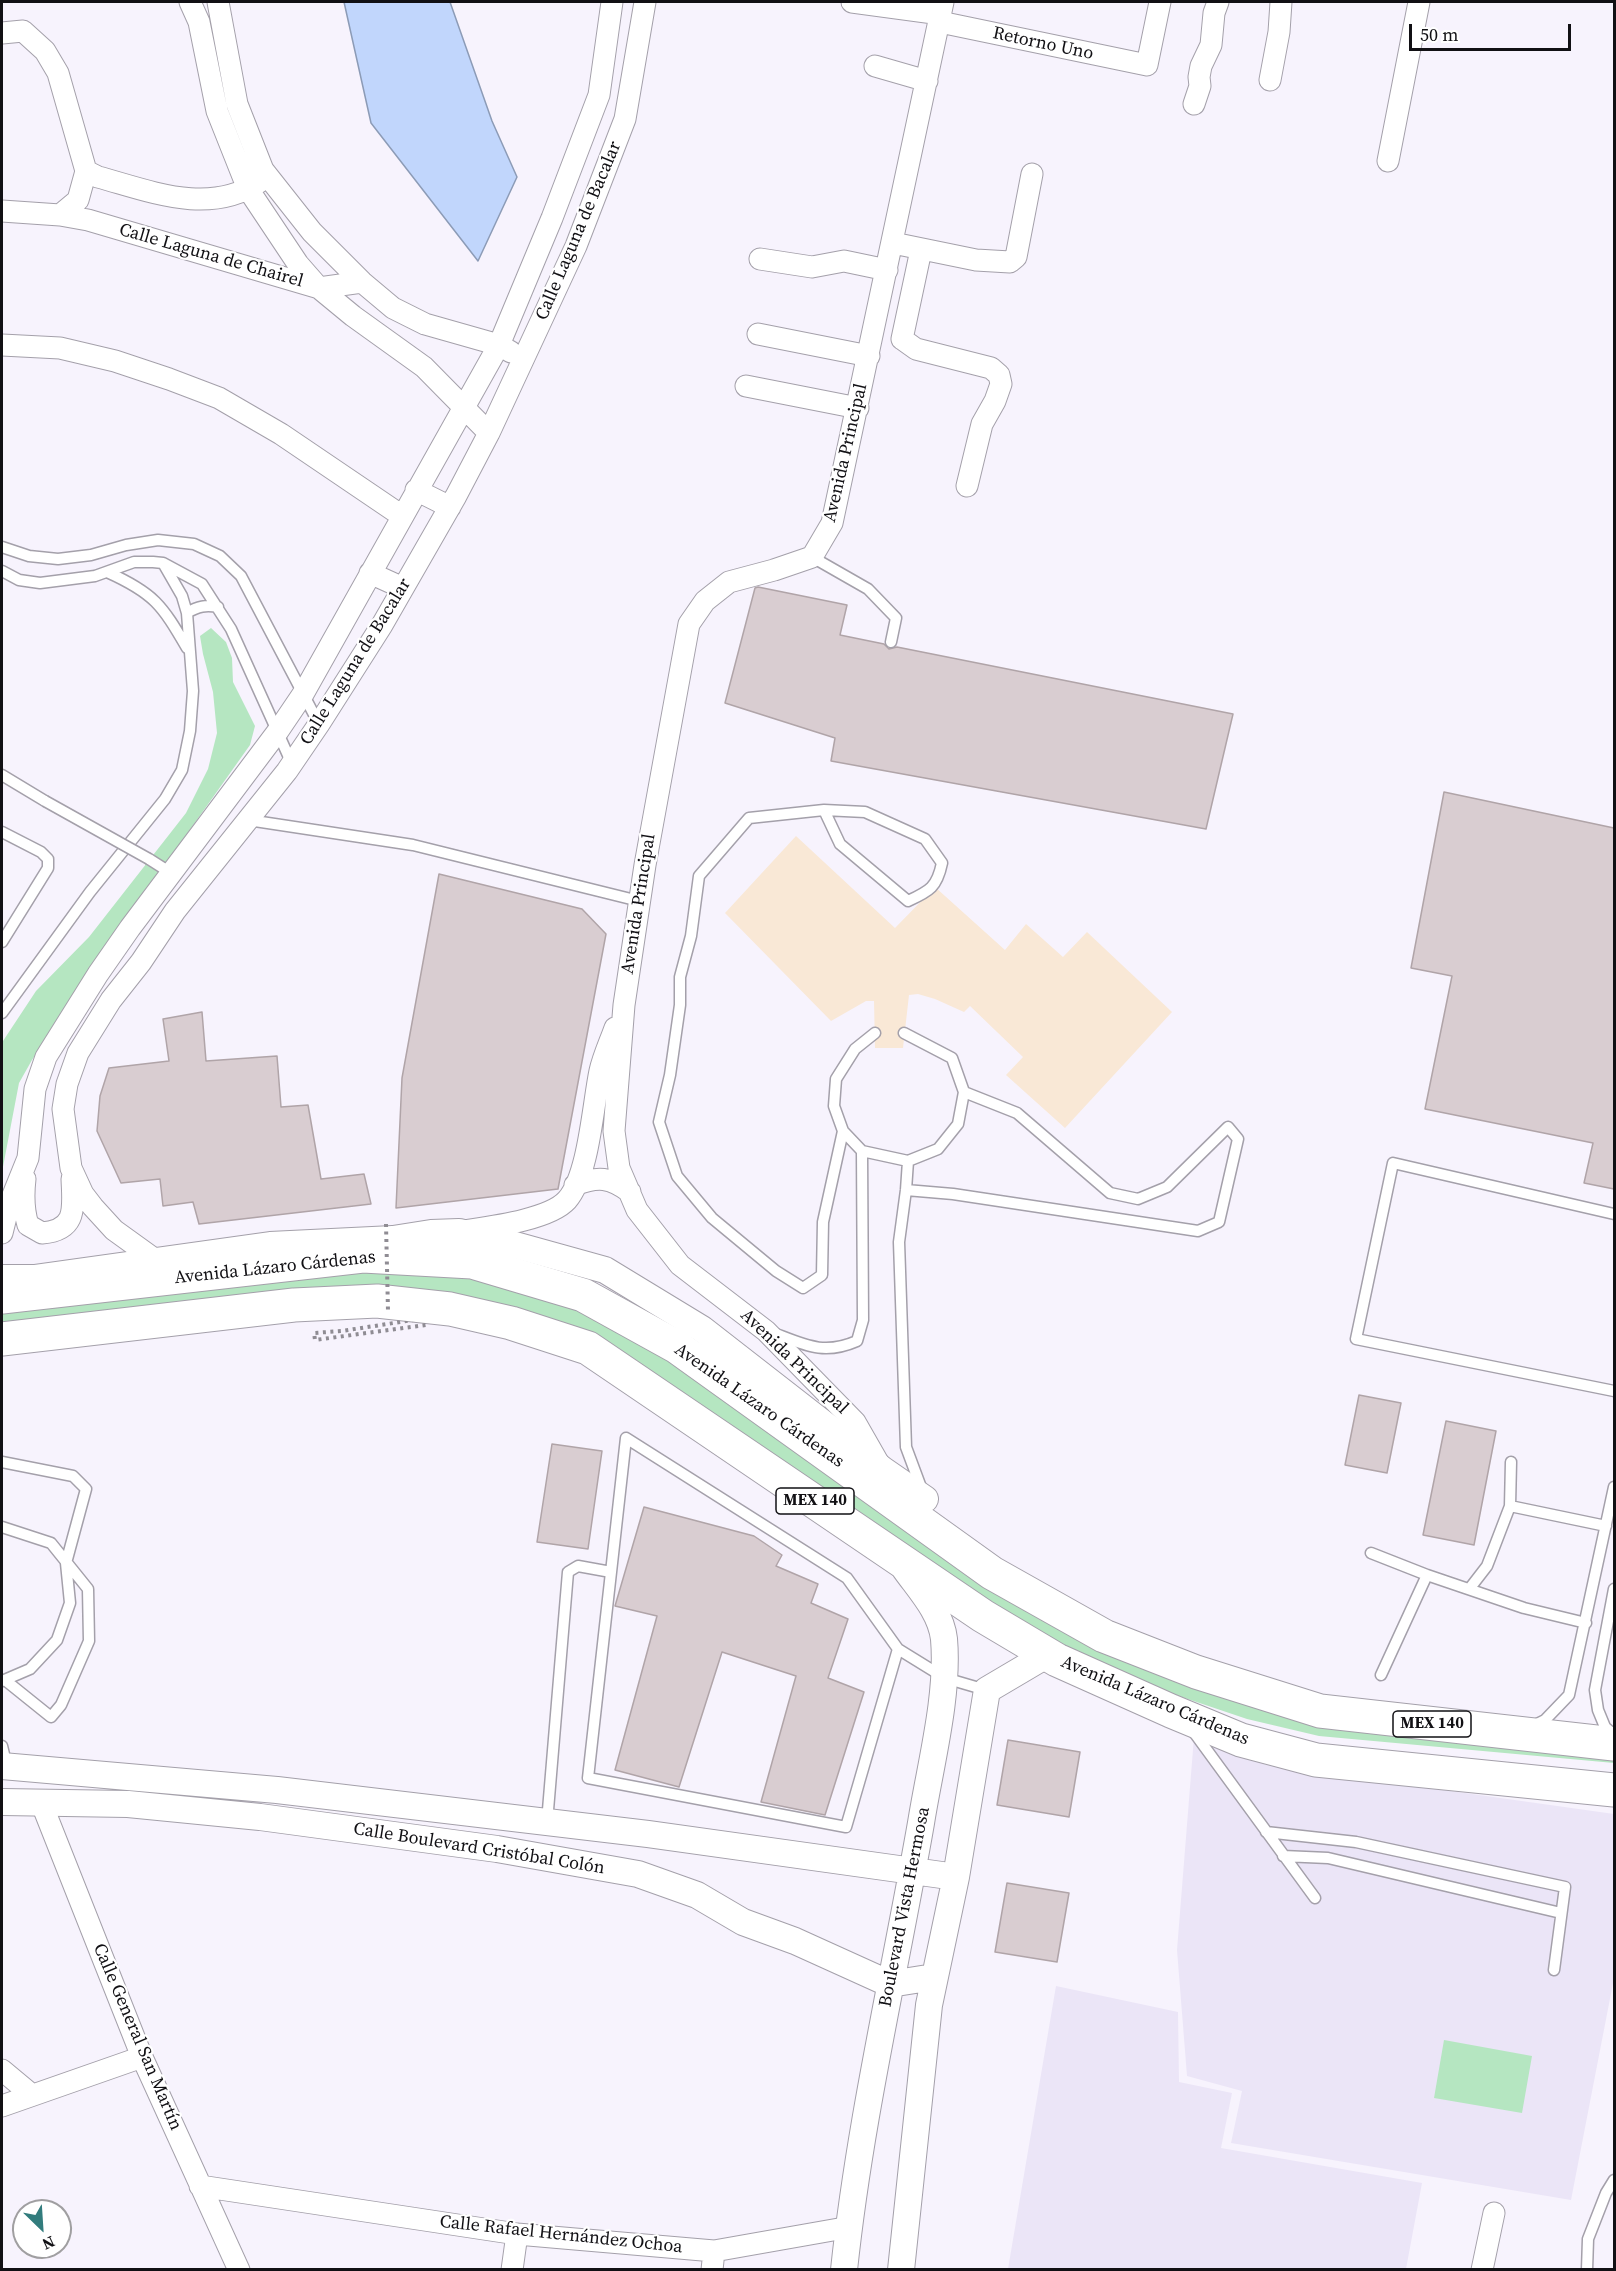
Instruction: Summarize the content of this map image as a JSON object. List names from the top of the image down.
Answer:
{
  "streets": {
    "highway": ["Avenida Lázaro Cárdenas", "MEX 140"],
    "street": [
      "Retorno Uno",
      "Calle Laguna de Bacalar",
      "Calle Laguna de Chairel",
      "Avenida Principal",
      "Calle Boulevard Cristóbal Colón",
      "Boulevard Vista Hermosa",
      "Calle General San Martín",
      "Calle Rafael Hernández Ochoa"
    ]
  },
  "crossings": [
    ["Retorno Uno", "Avenida Principal"],
    ["Calle Laguna de Bacalar", "Avenida Lázaro Cárdenas"],
    ["Avenida Principal", "Avenida Lázaro Cárdenas"],
    ["Avenida Lázaro Cárdenas", "Boulevard Vista Hermosa"],
    ["Calle Boulevard Cristóbal Colón", "Boulevard Vista Hermosa"],
    ["Calle Boulevard Cristóbal Colón", "Calle General San Martín"],
    ["Boulevard Vista Hermosa", "Calle Rafael Hernández Ochoa"],
    ["Calle General San Martín", "Calle Rafael Hernández Ochoa"]
  ],
  "scale_bar": "50 m",
  "north": "bottom right"
}
